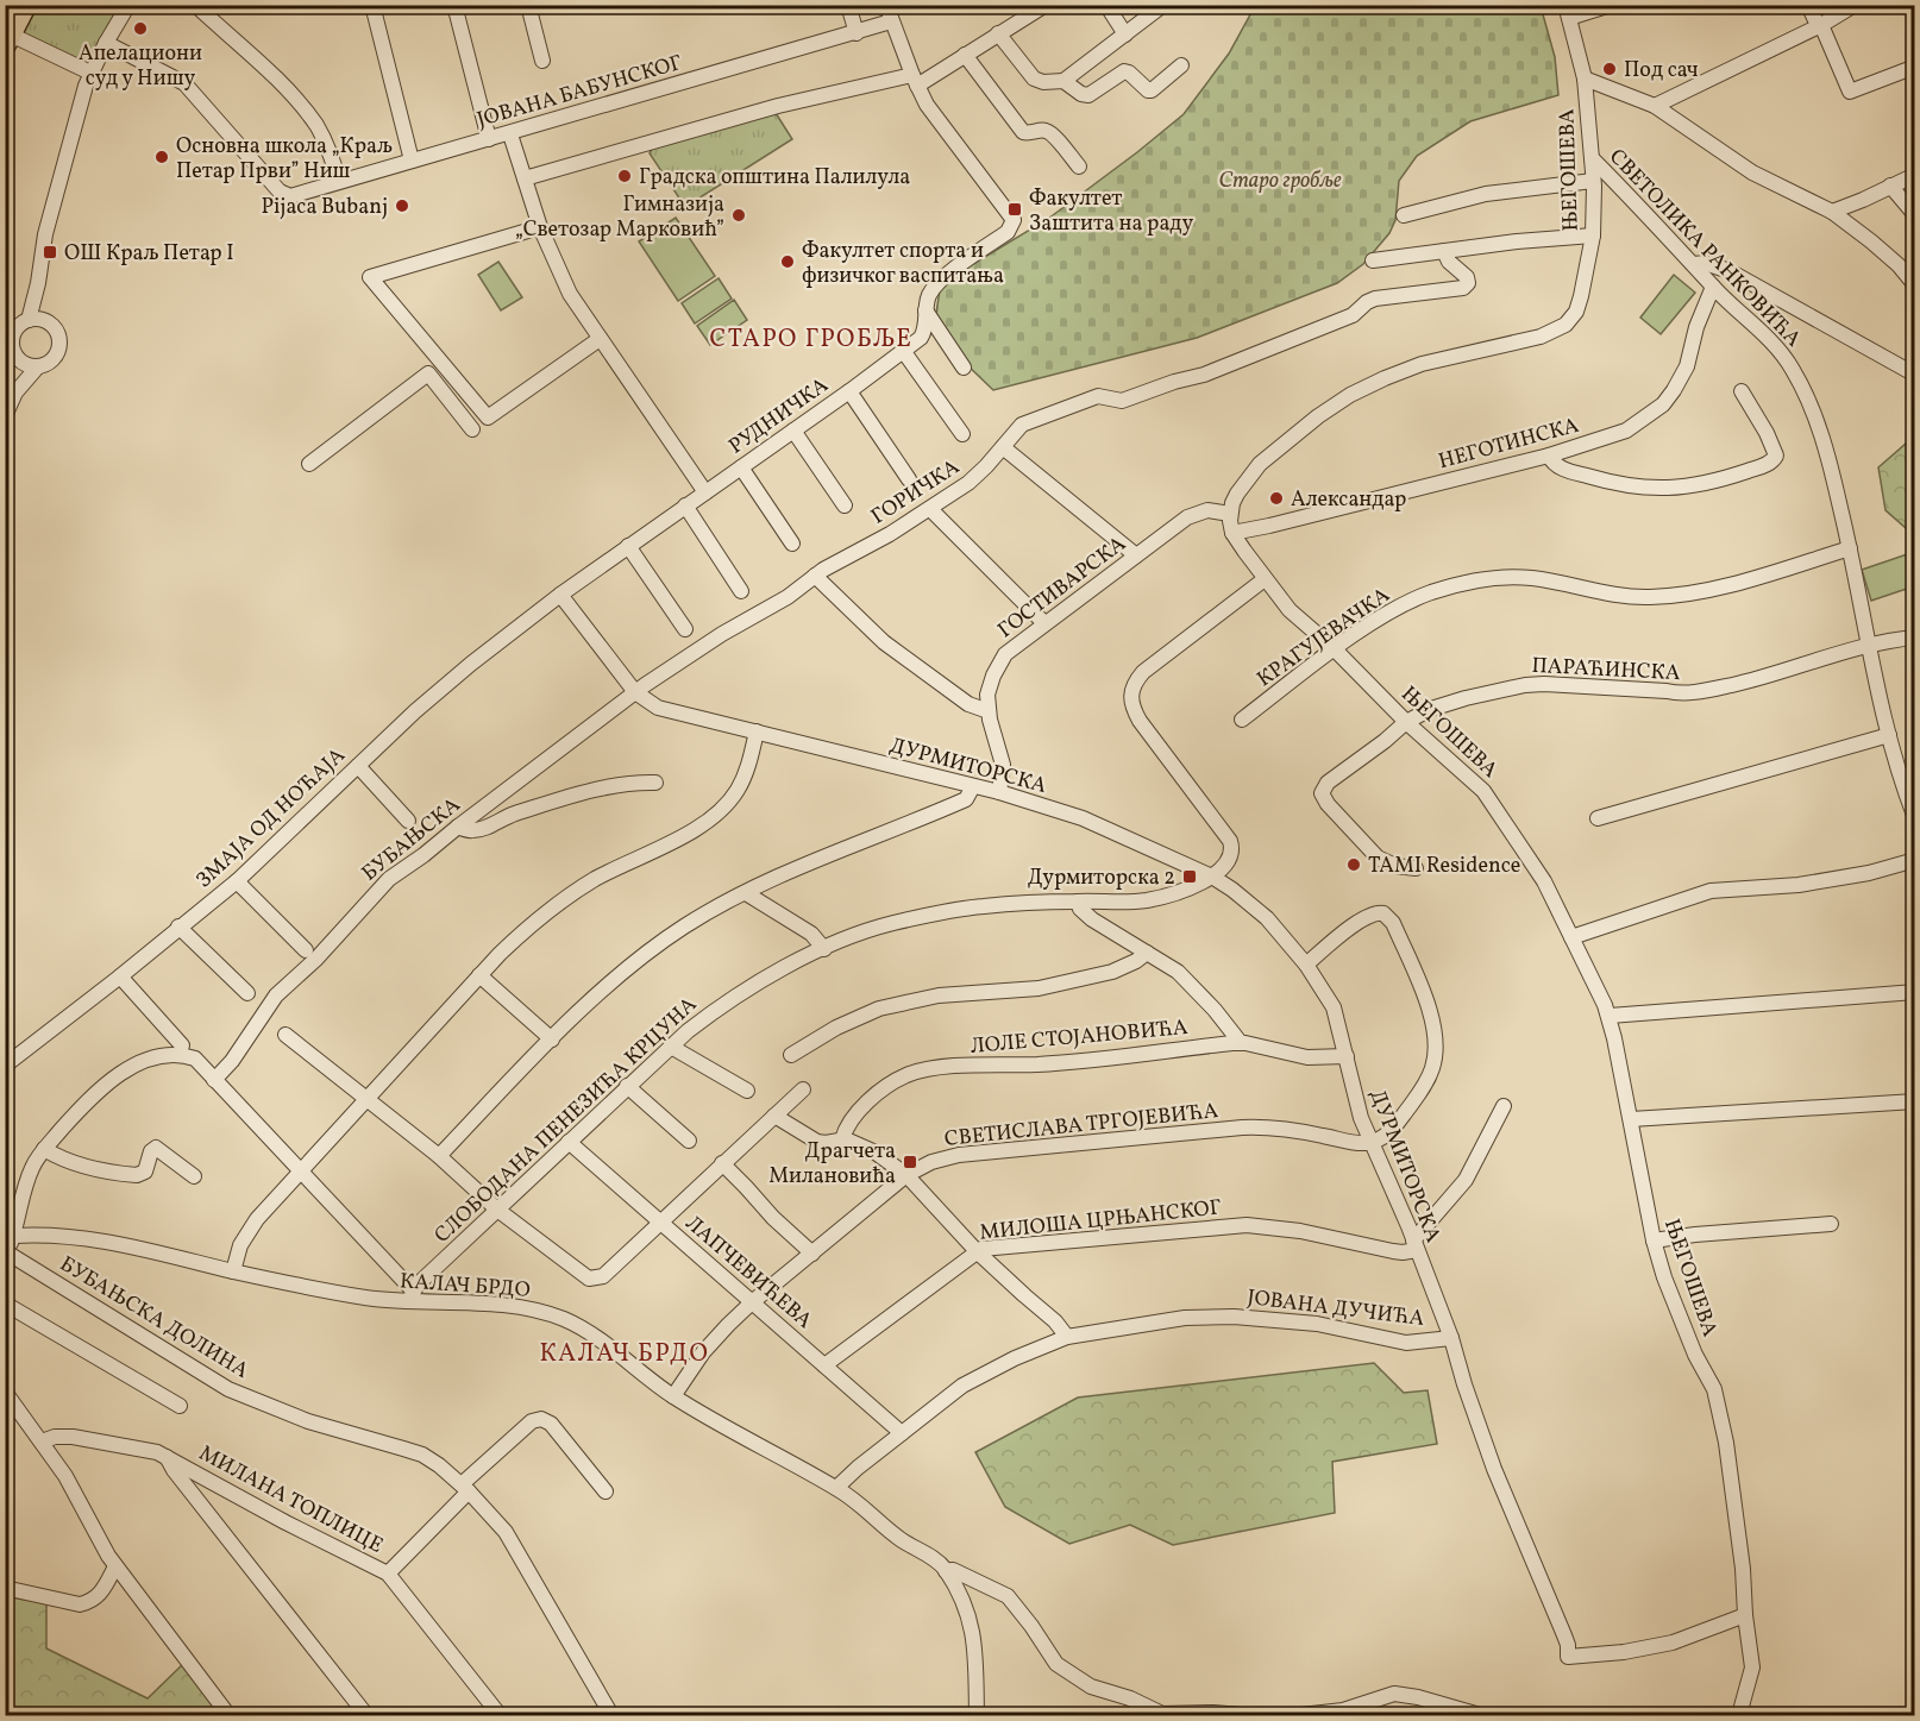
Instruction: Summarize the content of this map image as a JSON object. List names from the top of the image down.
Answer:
{
  "streets": {
    "street": [
      "ЈОВАНА БАБУНСКОГ",
      "ЊЕГОШЕВА",
      "СВЕТОЛИКА РАНКОВИЋА",
      "РУДНИЧКА",
      "НЕГОТИНСКА",
      "ГОРИЧКА",
      "ГОСТИВАРСКА",
      "КРАГУЈЕВАЧКА",
      "ПАРАЋИНСКА",
      "ДУРМИТОРСКА",
      "ЗМАЈА ОД НОЋАЈА",
      "БУБАЊСКА",
      "ЛОЛЕ СТОЈАНОВИЋА",
      "СЛОБОДАНА ПЕНЕЗИЋА КРЦУНА",
      "СВЕТИСЛАВА ТРГОЈЕВИЋА",
      "МИЛОША ЦРЊАНСКОГ",
      "ЛАПЧЕВИЋЕВА",
      "КАЛАЧ БРДО",
      "ЈОВАНА ДУЧИЋА",
      "БУБАЊСКА ДОЛИНА",
      "МИЛАНА ТОПЛИЦЕ"
    ]
  },
  "crossings": [
    ["ЊЕГОШЕВА", "СВЕТОЛИКА РАНКОВИЋА"],
    ["ЊЕГОШЕВА", "НЕГОТИНСКА"],
    ["ЊЕГОШЕВА", "ГОСТИВАРСКА"],
    ["ЊЕГОШЕВА", "КРАГУЈЕВАЧКА"],
    ["ЊЕГОШЕВА", "ПАРАЋИНСКА"],
    ["ЊЕГОШЕВА", "ДУРМИТОРСКА"],
    ["СВЕТОЛИКА РАНКОВИЋА", "НЕГОТИНСКА"],
    ["СВЕТОЛИКА РАНКОВИЋА", "КРАГУЈЕВАЧКА"],
    ["СВЕТОЛИКА РАНКОВИЋА", "ПАРАЋИНСКА"],
    ["РУДНИЧКА", "ДУРМИТОРСКА"],
    ["РУДНИЧКА", "ЗМАЈА ОД НОЋАЈА"],
    ["ГОРИЧКА", "ДУРМИТОРСКА"],
    ["ГОРИЧКА", "БУБАЊСКА"],
    ["ГОСТИВАРСКА", "ДУРМИТОРСКА"],
    ["ДУРМИТОРСКА", "ЗМАЈА ОД НОЋАЈА"],
    ["ДУРМИТОРСКА", "БУБАЊСКА"],
    ["ДУРМИТОРСКА", "ЛОЛЕ СТОЈАНОВИЋА"],
    ["ДУРМИТОРСКА", "СЛОБОДАНА ПЕНЕЗИЋА КРЦУНА"],
    ["ДУРМИТОРСКА", "СВЕТИСЛАВА ТРГОЈЕВИЋА"],
    ["ДУРМИТОРСКА", "МИЛОША ЦРЊАНСКОГ"],
    ["ДУРМИТОРСКА", "ЈОВАНА ДУЧИЋА"],
    ["СЛОБОДАНА ПЕНЕЗИЋА КРЦУНА", "ЛАПЧЕВИЋЕВА"],
    ["СЛОБОДАНА ПЕНЕЗИЋА КРЦУНА", "КАЛАЧ БРДО"],
    ["СВЕТИСЛАВА ТРГОЈЕВИЋА", "ЛАПЧЕВИЋЕВА"],
    ["СВЕТИСЛАВА ТРГОЈЕВИЋА", "КАЛАЧ БРДО"],
    ["МИЛОША ЦРЊАНСКОГ", "ЛАПЧЕВИЋЕВА"],
    ["ЛАПЧЕВИЋЕВА", "ЈОВАНА ДУЧИЋА"],
    ["КАЛАЧ БРДО", "ЈОВАНА ДУЧИЋА"]
  ],
  "districts": ["СТАРО ГРОБЉЕ", "КАЛАЧ БРДО"],
  "parks": ["Старо гробље"],
  "places": {
    "other": [
      "Апелациони суд у Нишу",
      "Под сач",
      "Основна школа „Краљ Петар Први” Ниш",
      "Градска општина Палилула",
      "Pijaca Bubanj",
      "Гимназија „Светозар Марковић”",
      "Факултет спорта и физичког васпитања",
      "Александар",
      "TAMI Residence"
    ],
    "transit": [
      "Факултет Заштита на раду",
      "ОШ Краљ Петар I",
      "Дурмиторска 2",
      "Драгчета Милановића"
    ]
  }
}
